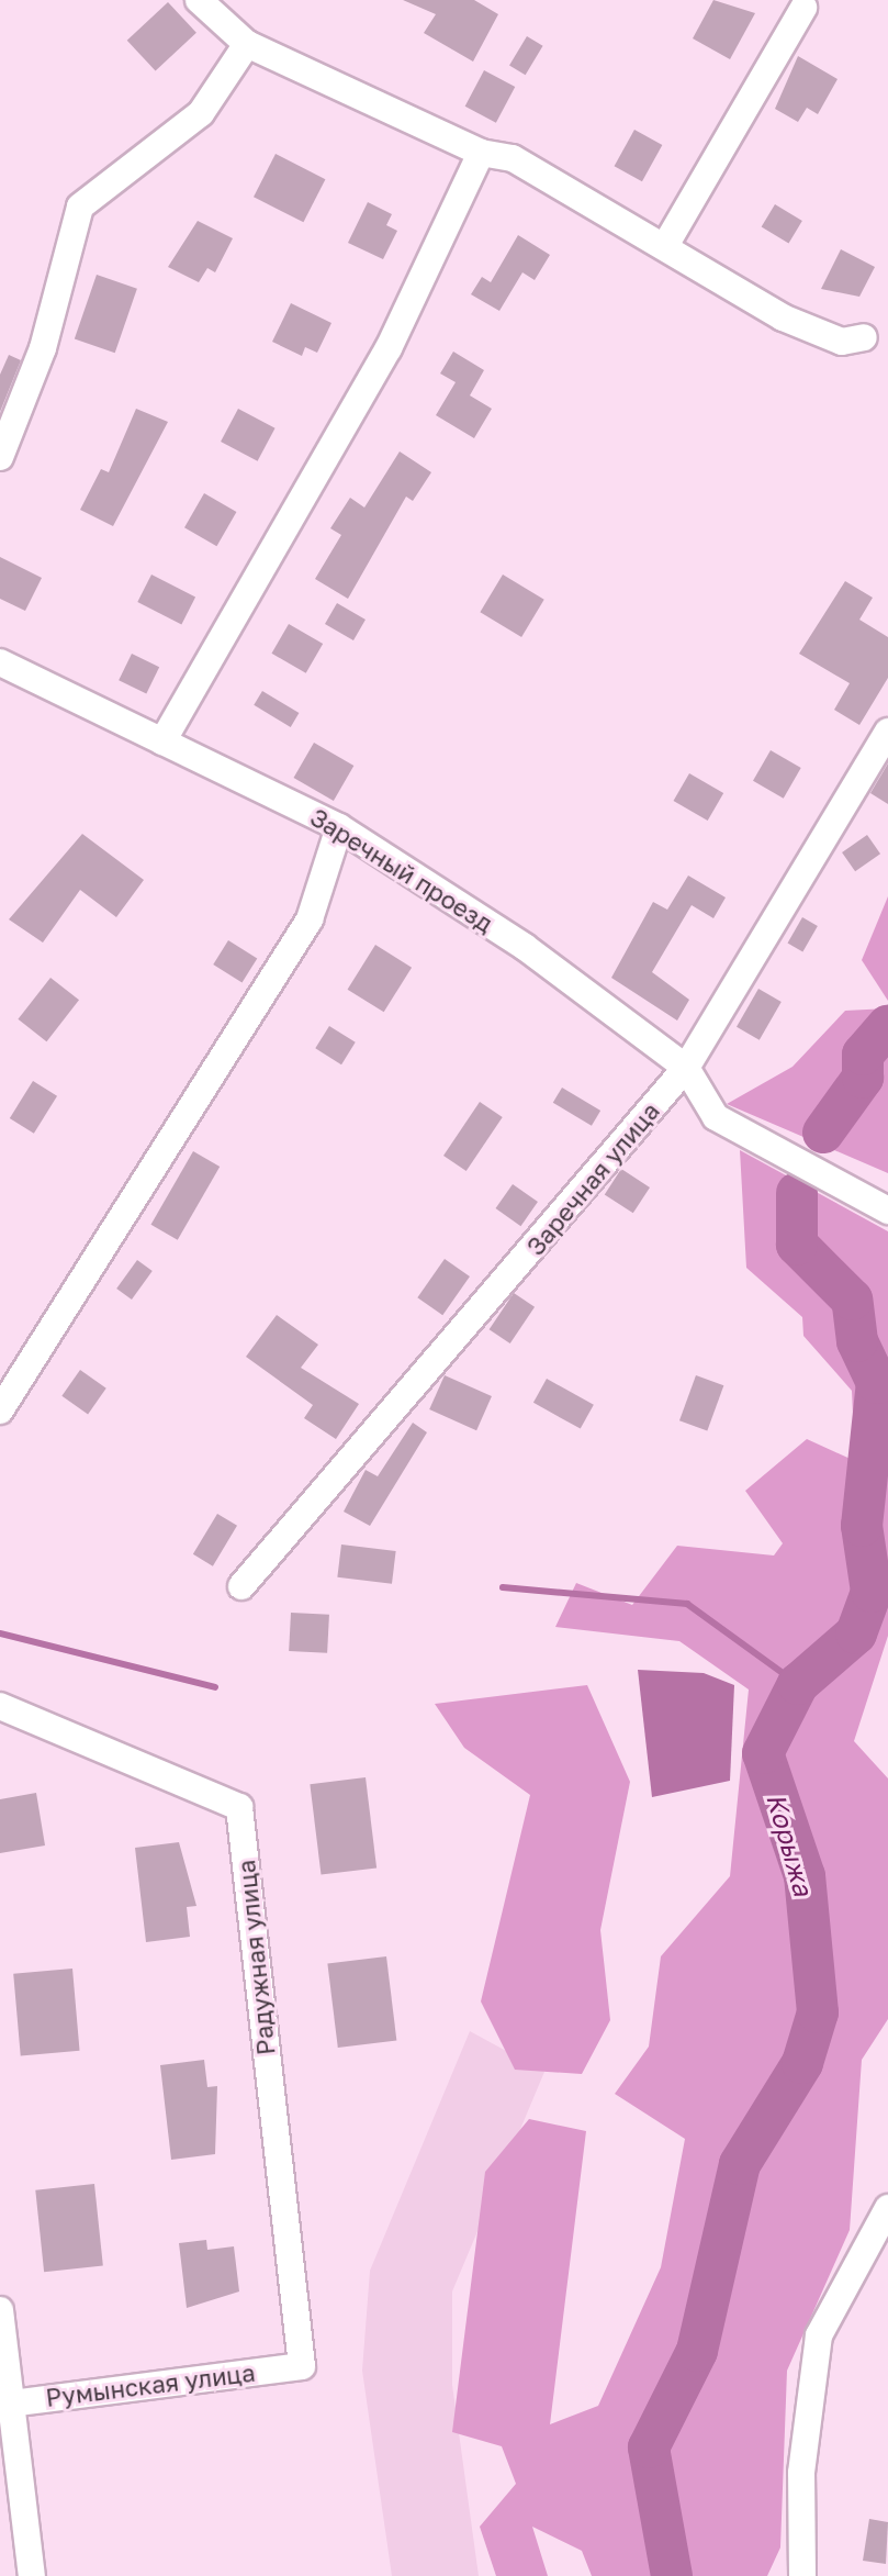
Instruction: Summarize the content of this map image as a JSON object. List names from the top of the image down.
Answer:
{
  "streets": {
    "street": [
      "Заречный проезд",
      "Заречная улица",
      "Радужная улица",
      "Румынская улица"
    ]
  },
  "crossings": [
    ["Заречный проезд", "Заречная улица"],
    ["Радужная улица", "Румынская улица"]
  ],
  "water": ["Корыжа"]
}
